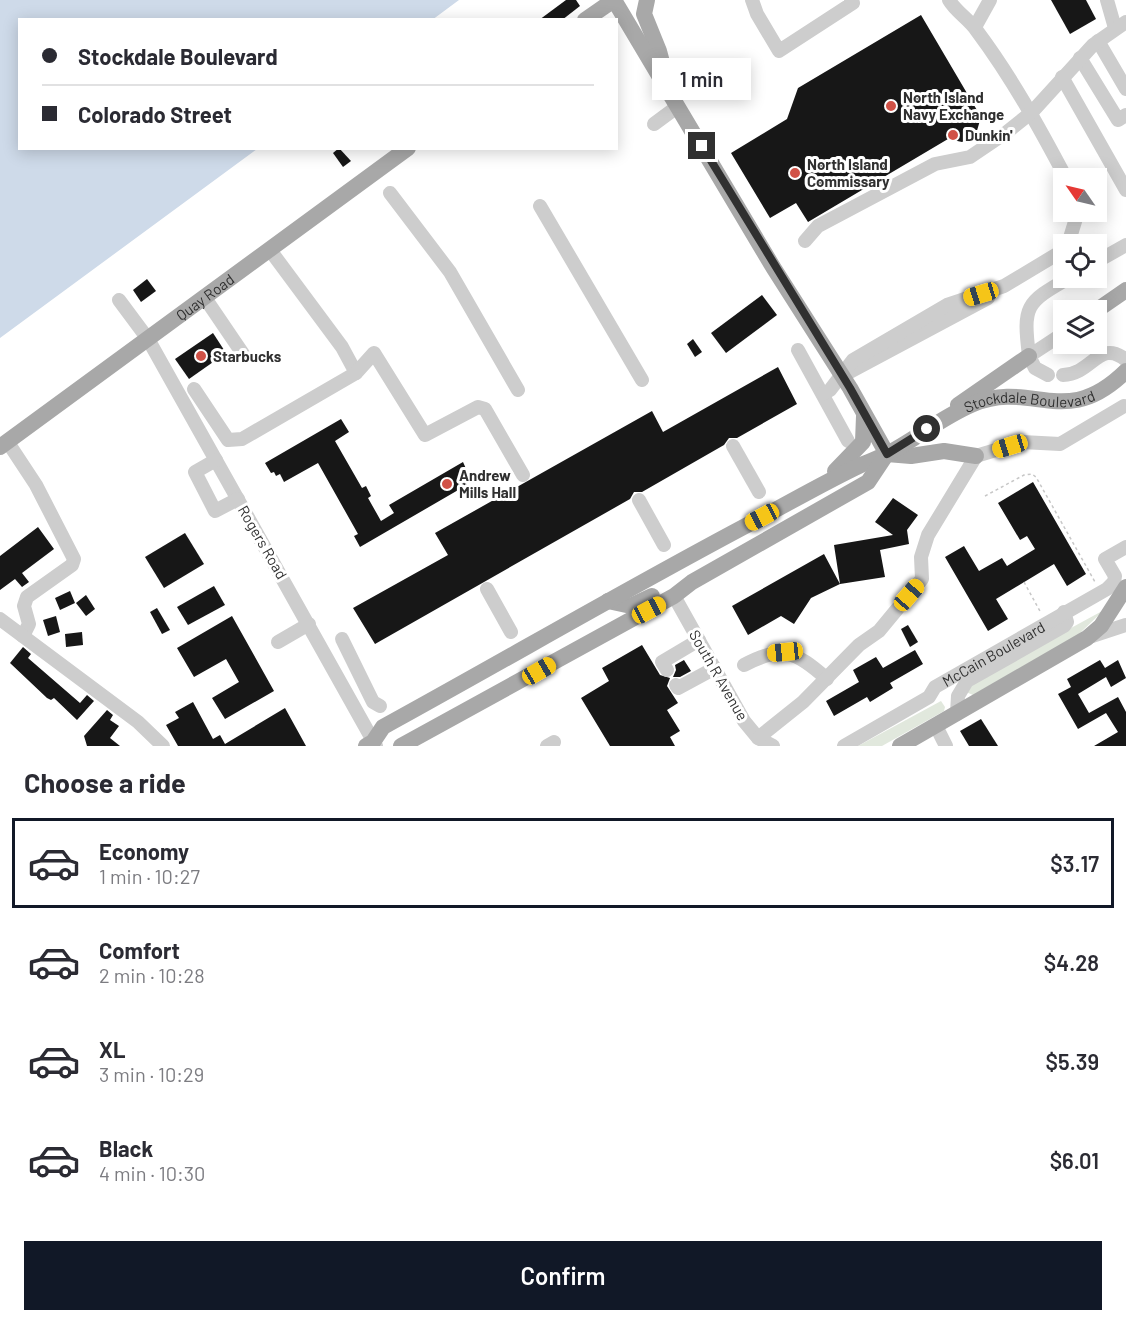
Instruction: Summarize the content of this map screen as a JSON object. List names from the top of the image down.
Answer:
{
  "streets": {
    "main road": ["Quay Road", "Stockdale Boulevard"],
    "street": ["Rogers Road", "McCain Boulevard", "South R Avenue"]
  },
  "crossings": [
    ["Quay Road", "Rogers Road"],
    ["Stockdale Boulevard", "Rogers Road"]
  ],
  "places": [
    "North Island Navy Exchange",
    "Dunkin'",
    "North Island Commissary",
    "Starbucks",
    "Andrew Mills Hall"
  ],
  "north": "top left",
  "page": {
    "banner": ["Stockdale Boulevard", "Colorado Street"],
    "bubble": "1 min",
    "heading": "Choose a ride",
    "list": [
      {
        "name": "Economy",
        "note": "1 min · 10:27",
        "value": "$3.17"
      },
      {
        "name": "Comfort",
        "note": "2 min · 10:28",
        "value": "$4.28"
      },
      {
        "name": "XL",
        "note": "3 min · 10:29",
        "value": "$5.39"
      },
      {
        "name": "Black",
        "note": "4 min · 10:30",
        "value": "$6.01"
      }
    ],
    "buttons": "Confirm"
  }
}
